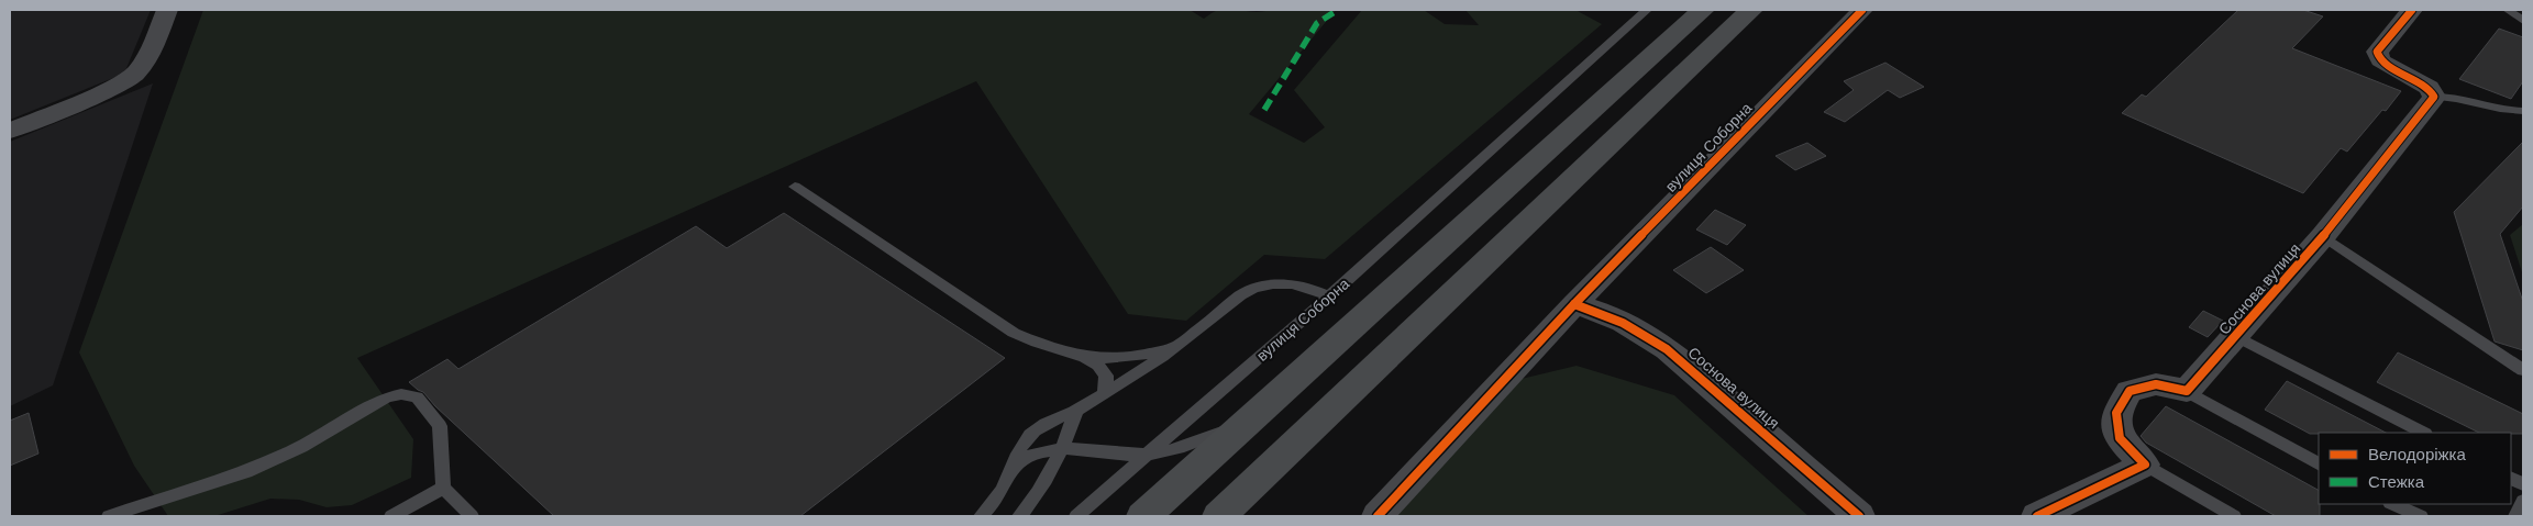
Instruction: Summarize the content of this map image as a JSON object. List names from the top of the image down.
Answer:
{
  "streets": {
    "street": ["вулиця Соборна", "Соснова вулиця"]
  },
  "crossings": [
    ["вулиця Соборна", "Соснова вулиця"]
  ],
  "legend": ["Велодоріжка", "Стежка"]
}
